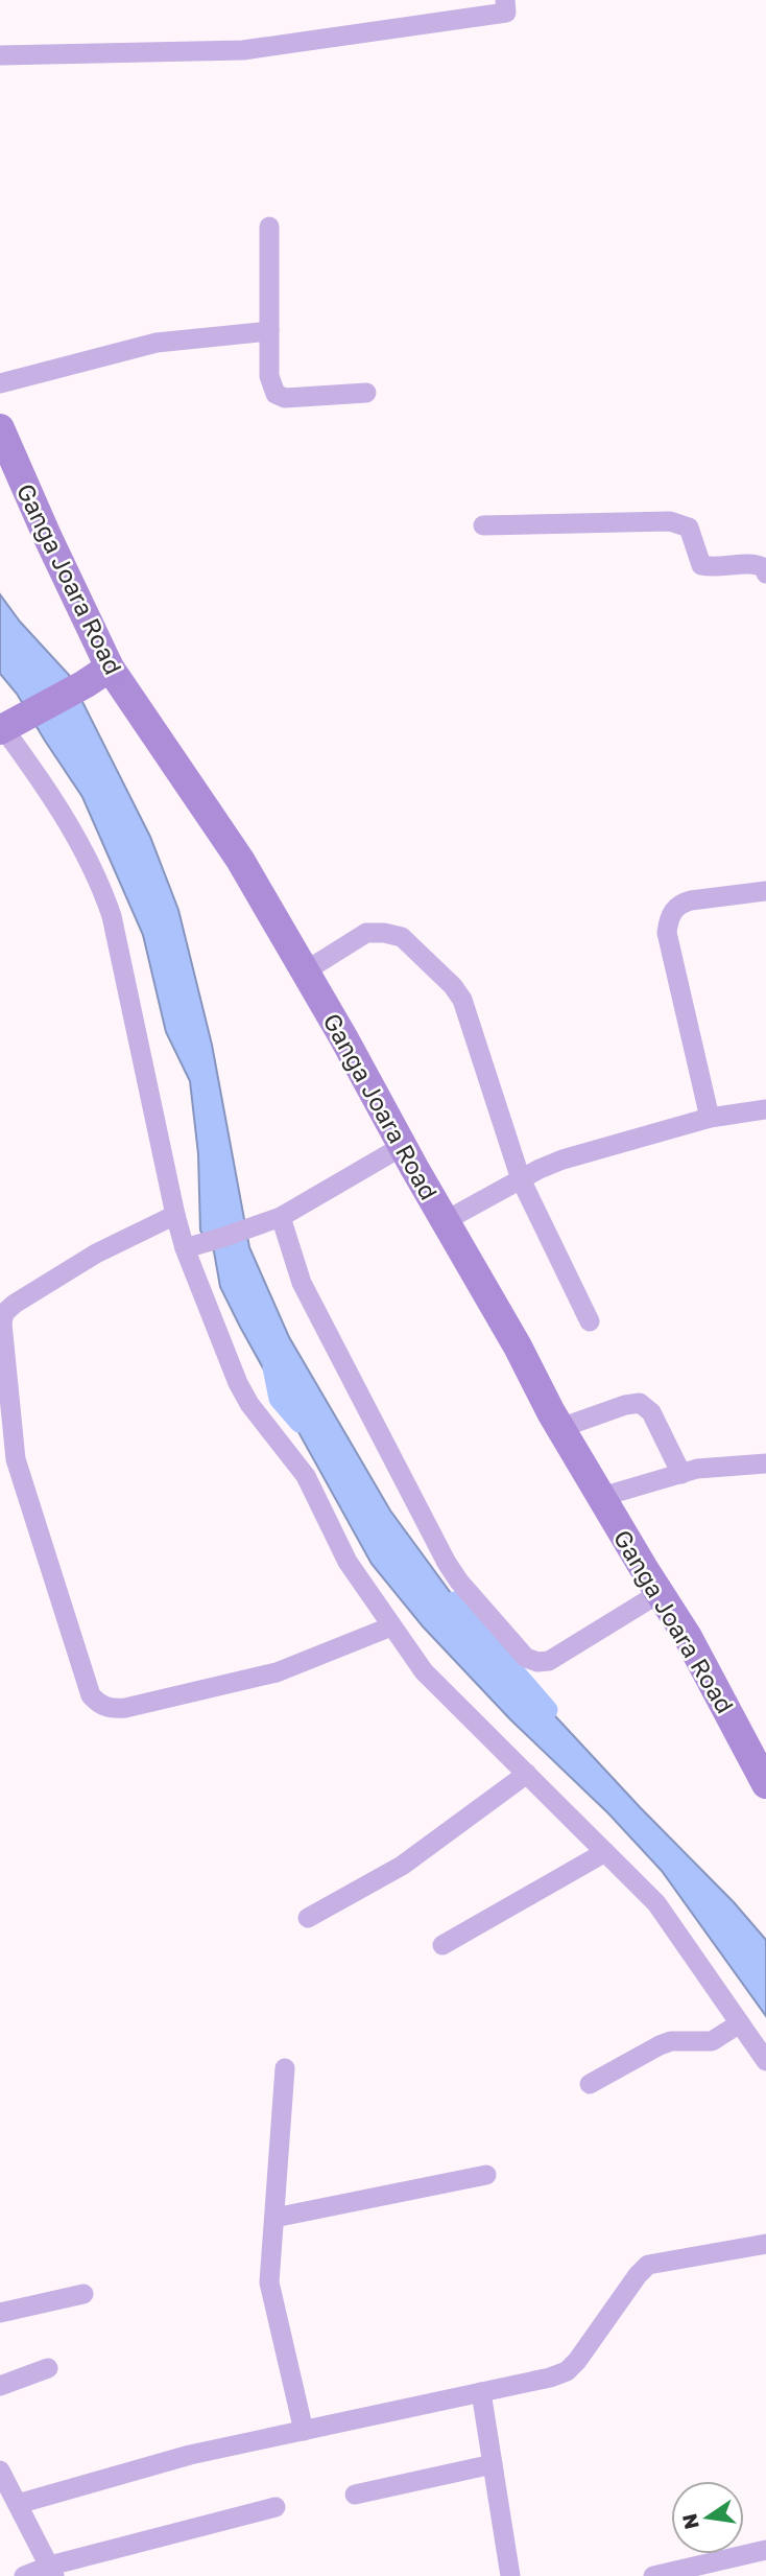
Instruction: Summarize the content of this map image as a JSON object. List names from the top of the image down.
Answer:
{
  "streets": {
    "main road": ["Ganga Joara Road"]
  },
  "north": "left"
}
